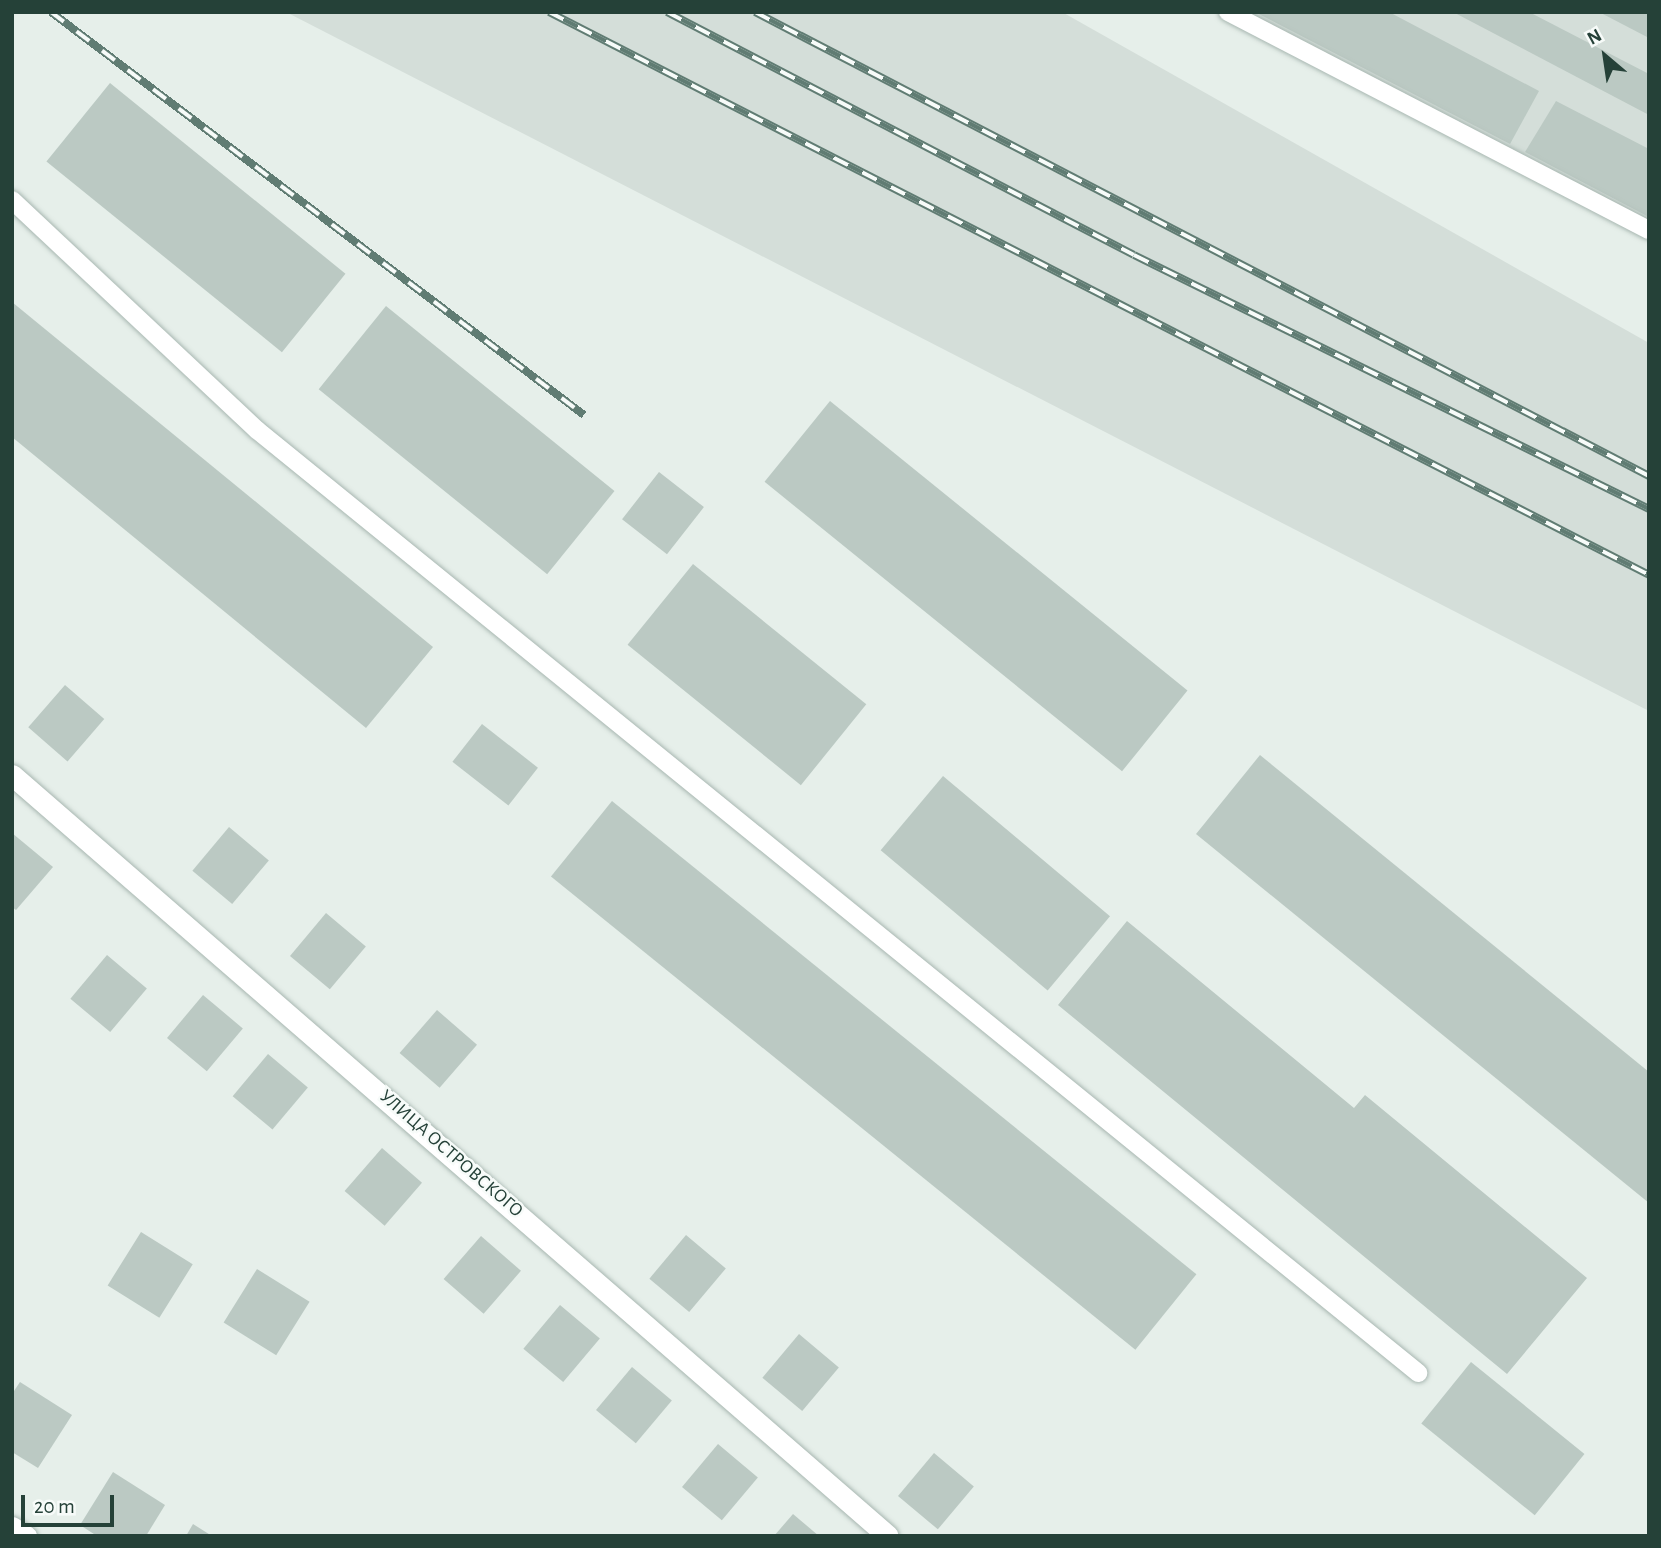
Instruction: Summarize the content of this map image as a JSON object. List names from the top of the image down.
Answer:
{
  "streets": {
    "street": ["УЛИЦА ОСТРОВСКОГО"]
  },
  "scale_bar": "20 m",
  "north": "top left"
}
